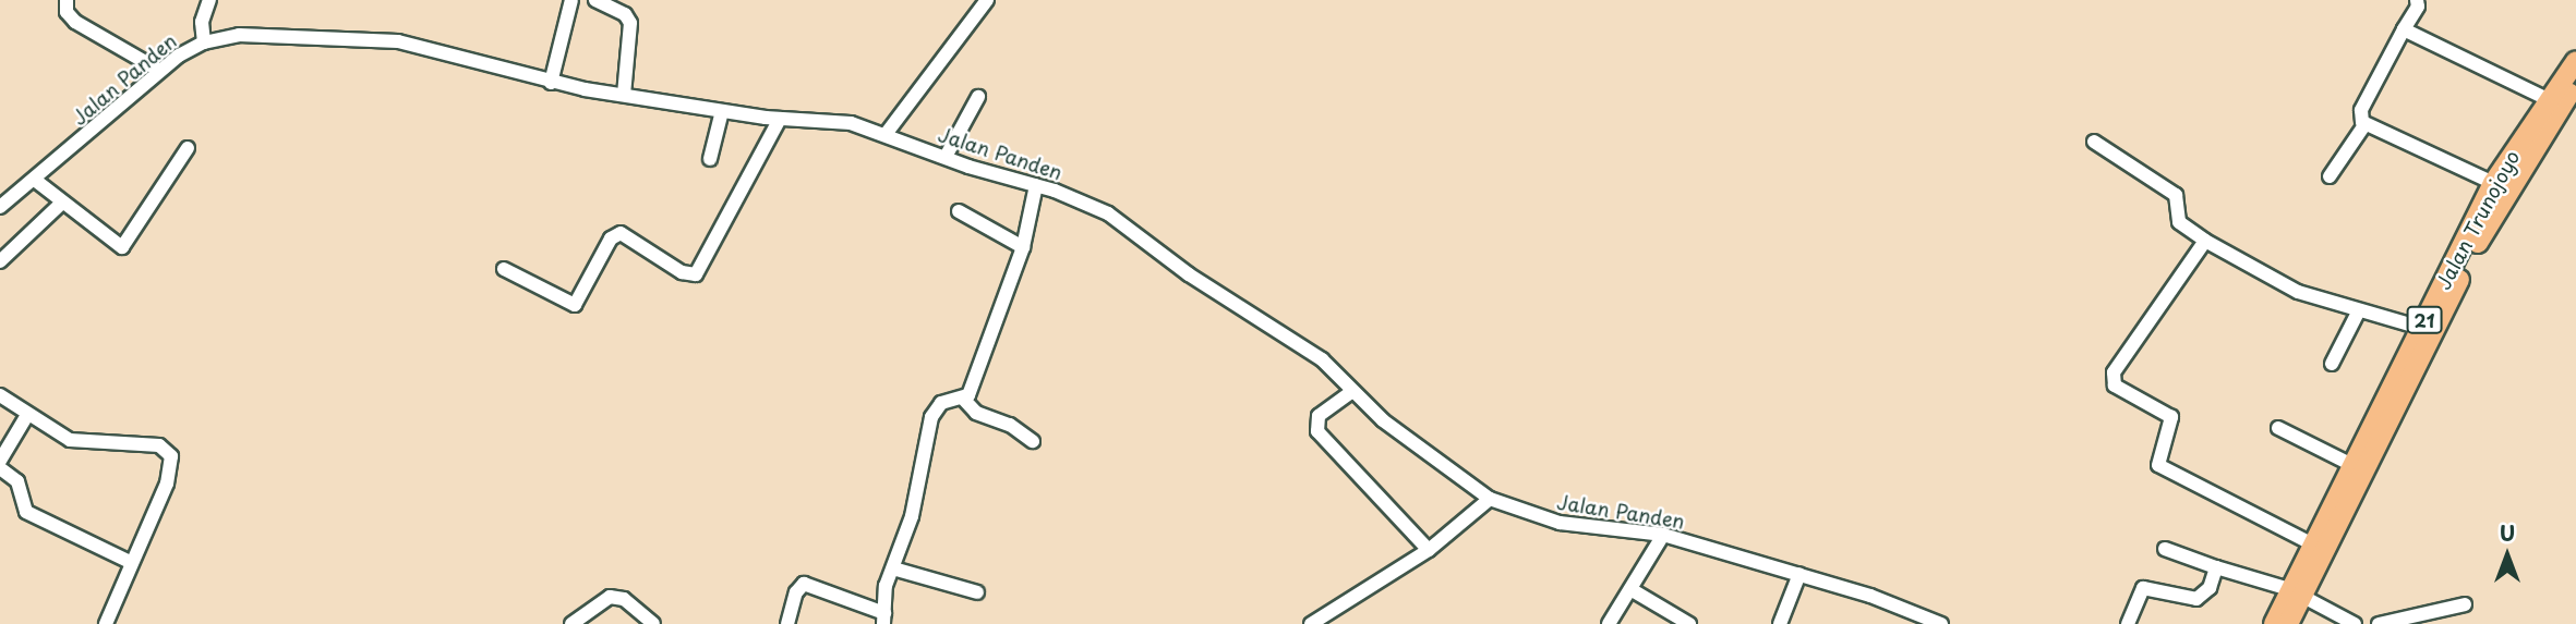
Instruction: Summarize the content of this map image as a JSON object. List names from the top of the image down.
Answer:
{
  "streets": {
    "highway": ["Jalan Trunojoyo", "21"],
    "street": ["Jalan Panden"]
  },
  "crossings": [
    ["Jalan Trunojoyo", "21"]
  ],
  "north": "top"
}
